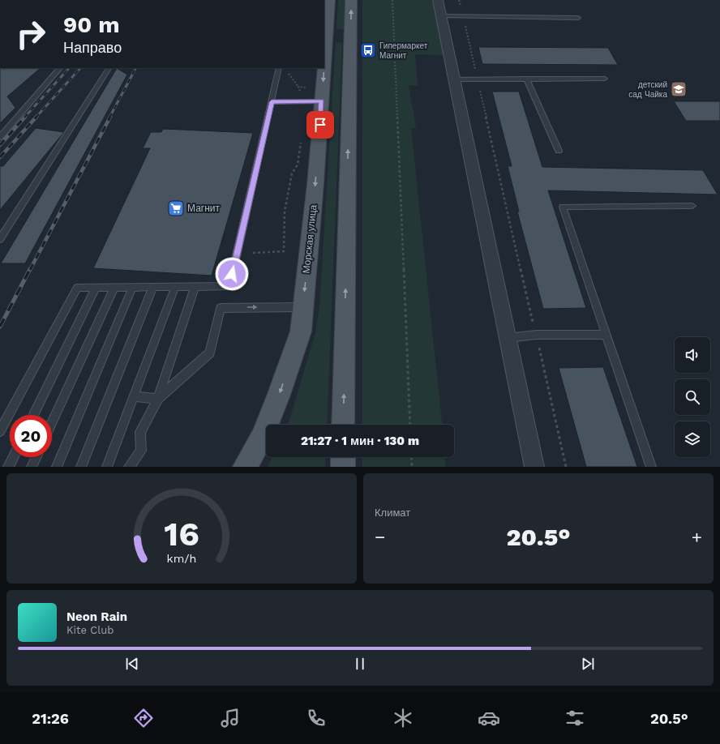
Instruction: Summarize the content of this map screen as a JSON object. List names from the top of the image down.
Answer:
{
  "streets": {
    "main road": ["Морская улица"]
  },
  "places": {
    "bus stop": ["Гипермаркет Магнит"],
    "school or university": ["детский сад Чайка"],
    "supermarket": ["Магнит"]
  },
  "page": {
    "turn": ["90 m", "Направо"],
    "limit": "20",
    "trip": "21:27 · 1 мин · 130 m",
    "tile": "Климат",
    "heat": ["−", "20.5°", "+"],
    "song": ["Neon Rain", "Kite Club"],
    "tabs": ["21:26", "20.5°"],
    "gauge": ["16", "km/h"]
  }
}
